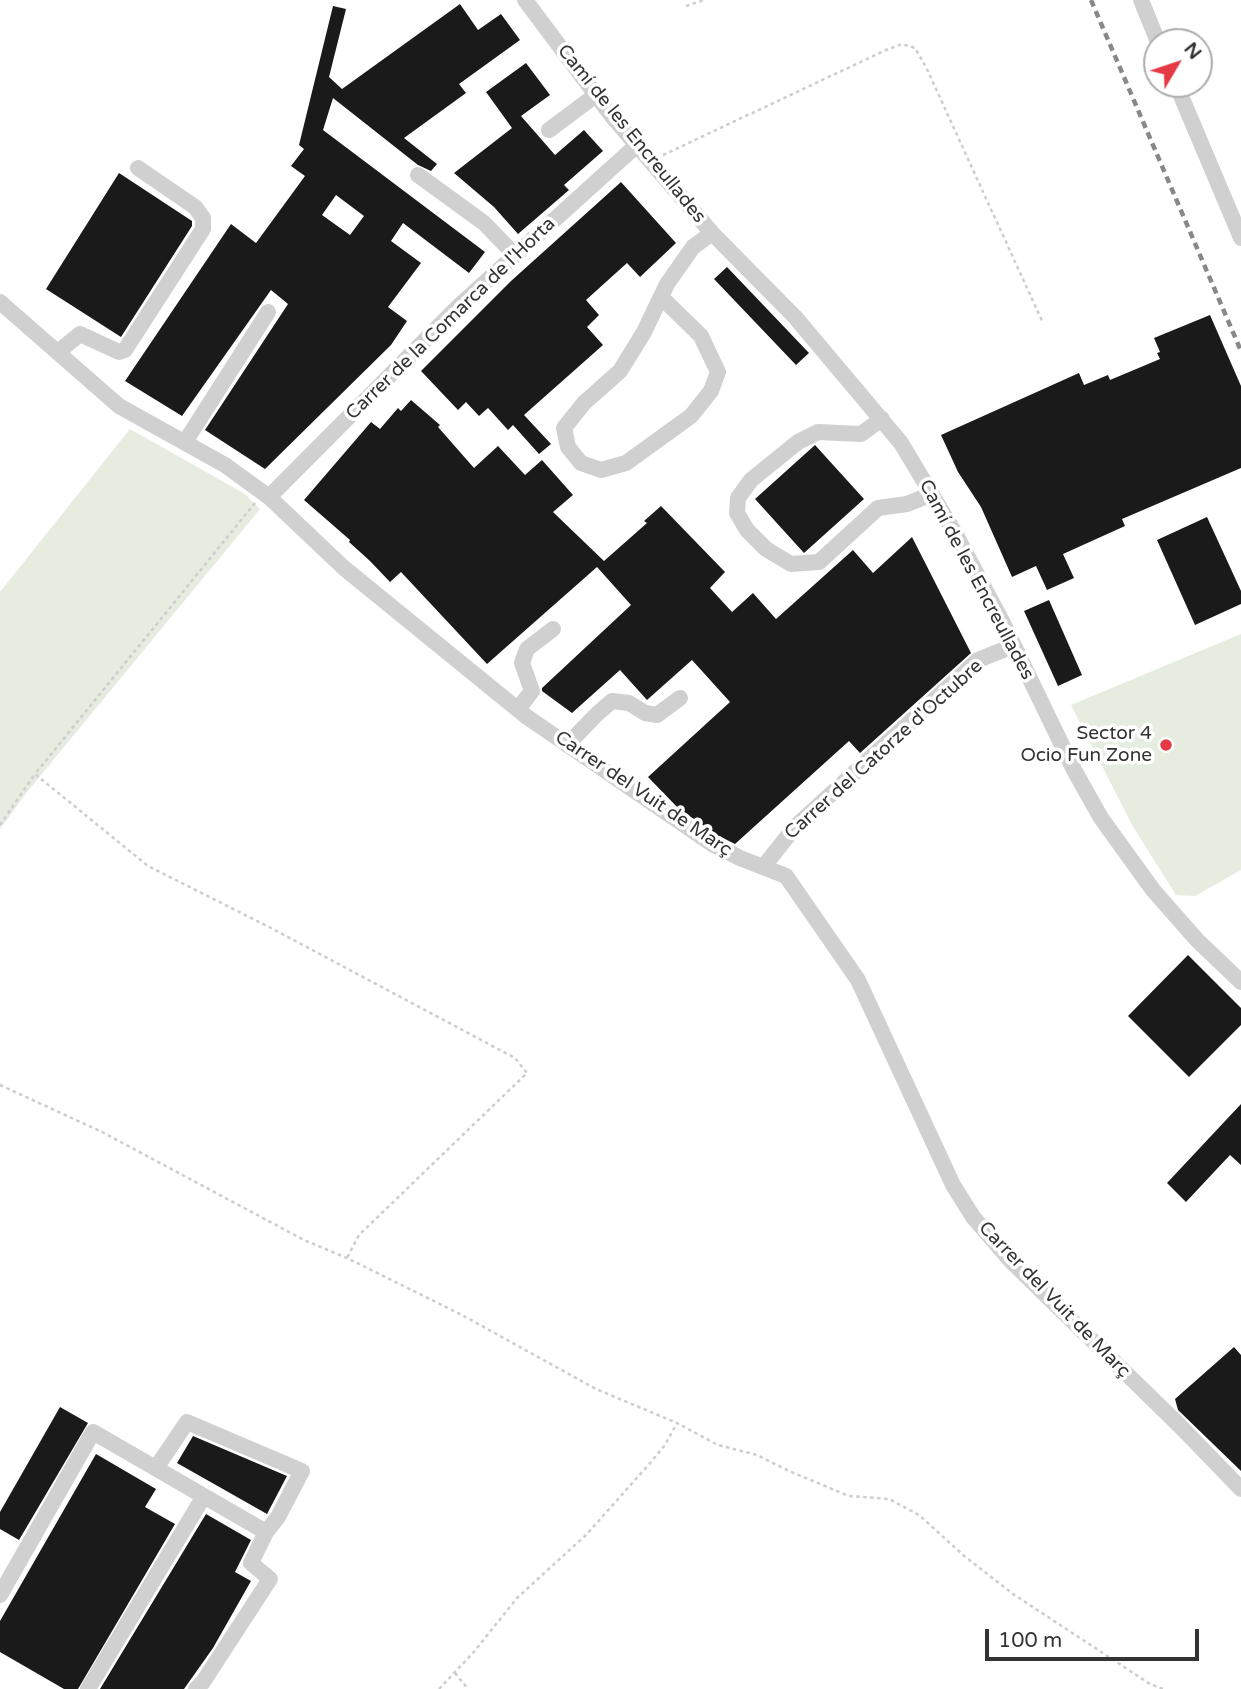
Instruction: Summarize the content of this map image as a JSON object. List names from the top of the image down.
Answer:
{
  "streets": {
    "street": [
      "Camí de les Encreullades",
      "Carrer de la Comarca de l'Horta",
      "Carrer del Catorze d'Octubre",
      "Carrer del Vuit de Març"
    ]
  },
  "crossings": [
    ["Camí de les Encreullades", "Carrer de la Comarca de l'Horta"],
    ["Camí de les Encreullades", "Carrer del Catorze d'Octubre"],
    ["Carrer de la Comarca de l'Horta", "Carrer del Vuit de Març"],
    ["Carrer del Catorze d'Octubre", "Carrer del Vuit de Març"]
  ],
  "places": ["Sector 4 Ocio Fun Zone"],
  "scale_bar": "100 m",
  "north": "top right"
}
